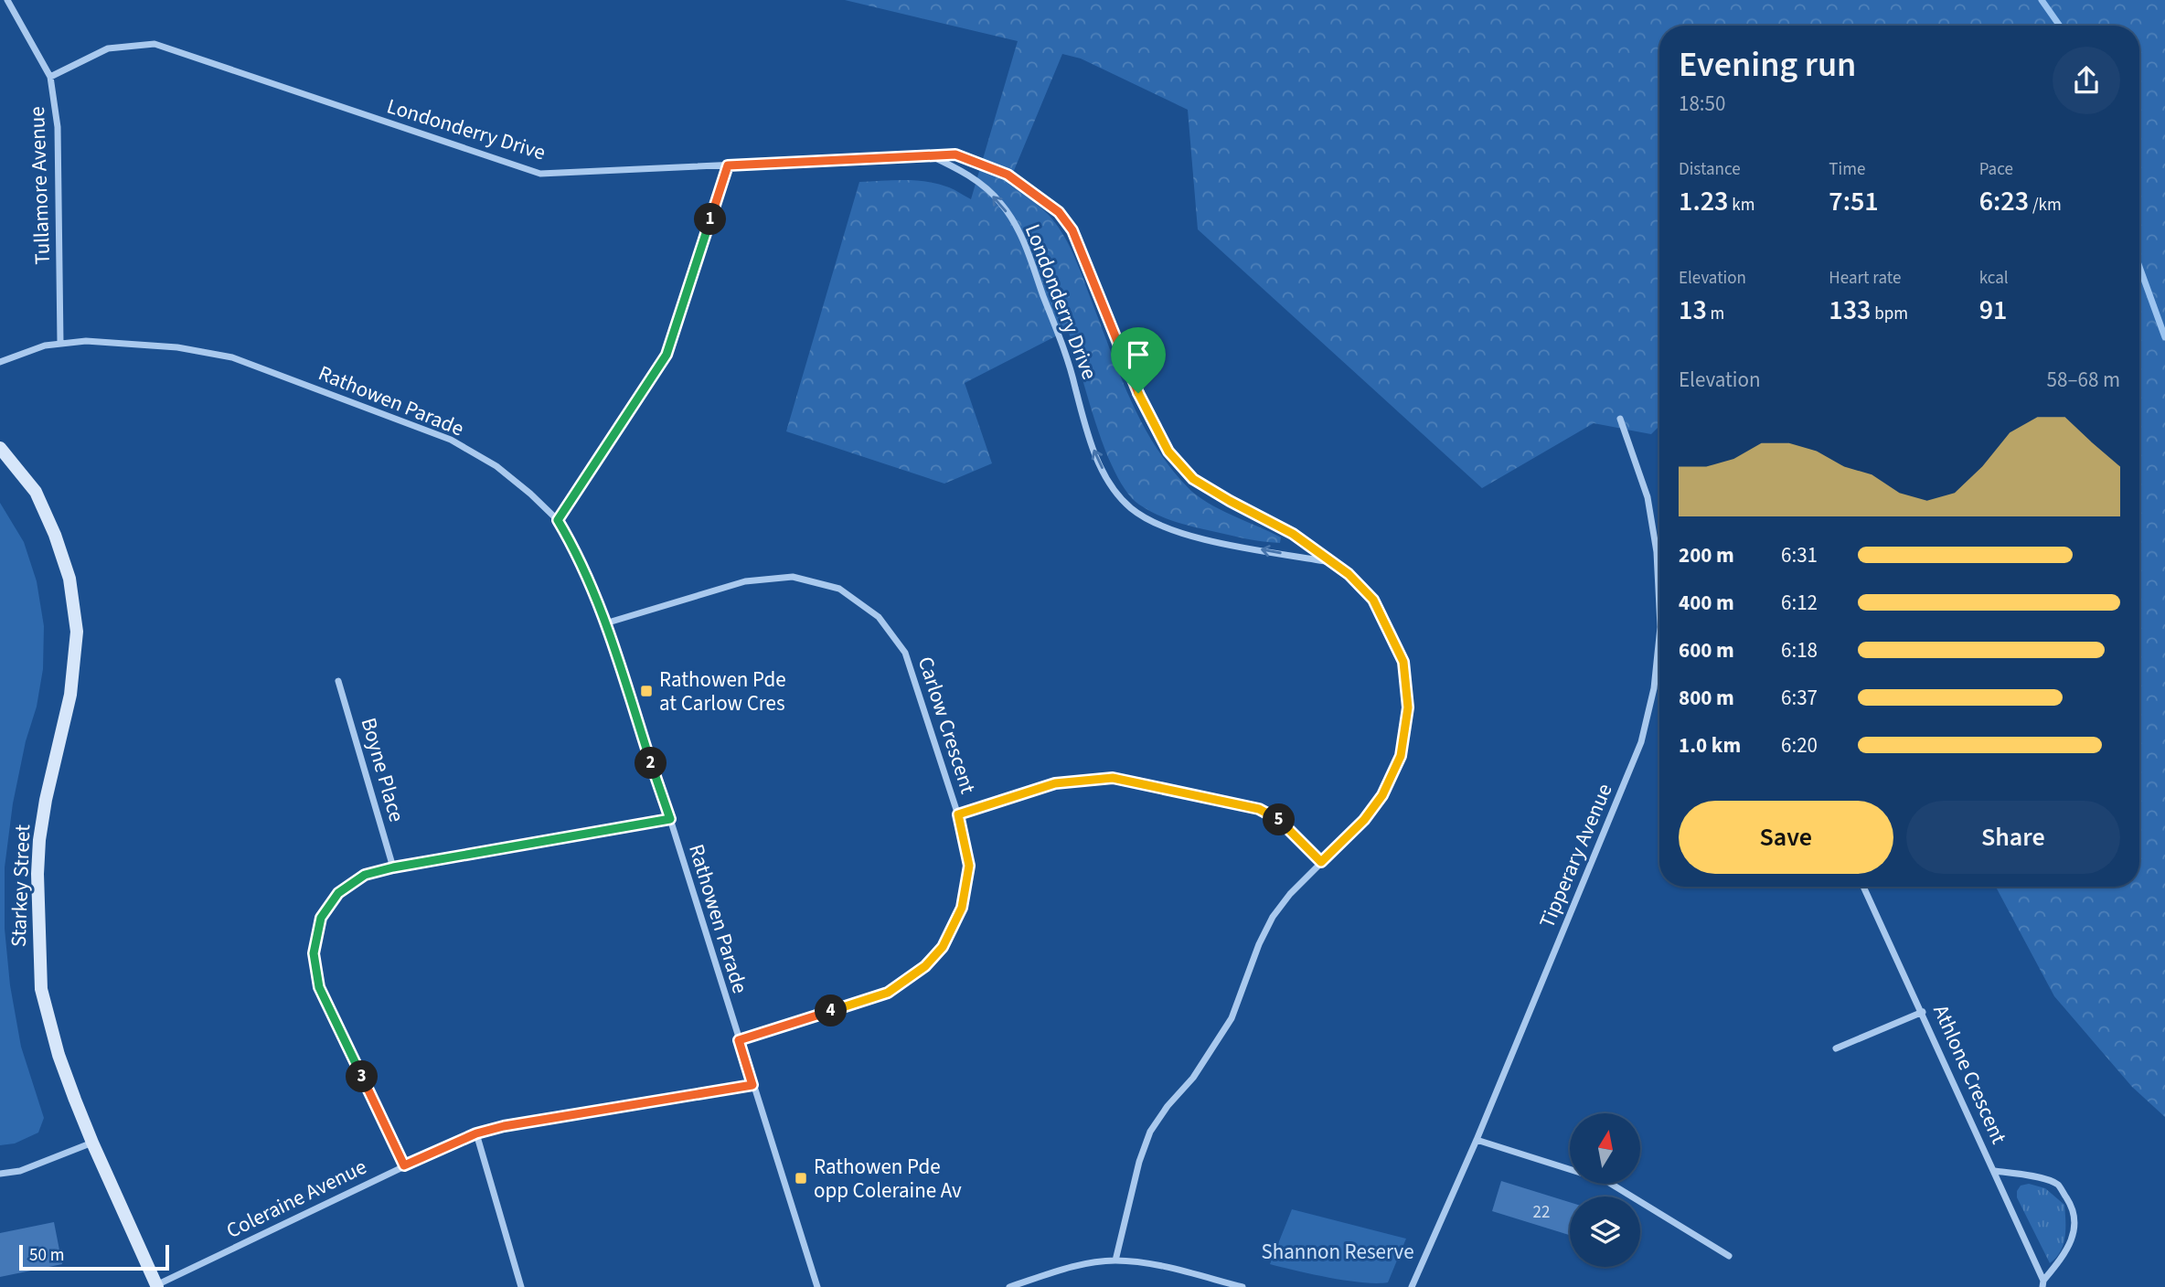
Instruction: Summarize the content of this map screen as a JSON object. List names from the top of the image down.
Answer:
{
  "streets": {
    "street": [
      "Londonderry Drive",
      "Tullamore Avenue",
      "Rathowen Parade",
      "Carlow Crescent",
      "Boyne Place",
      "Tipperary Avenue",
      "Starkey Street",
      "Athlone Crescent",
      "Coleraine Avenue"
    ]
  },
  "crossings": [
    ["Londonderry Drive", "Tullamore Avenue"],
    ["Tullamore Avenue", "Rathowen Parade"],
    ["Rathowen Parade", "Carlow Crescent"],
    ["Rathowen Parade", "Coleraine Avenue"],
    ["Starkey Street", "Coleraine Avenue"]
  ],
  "parks": ["Shannon Reserve"],
  "places": {
    "transit": ["Rathowen Pde at Carlow Cres", "Rathowen Pde opp Coleraine Av"]
  },
  "house_numbers": ["22"],
  "scale_bar": "50 m",
  "north": "top",
  "page": {
    "heading": ["Evening run", "18:50"],
    "stats": [
      ["Distance", "1.23 km"],
      ["Time", "7:51"],
      ["Pace", "6:23 /km"],
      ["Elevation", "13 m"],
      ["Heart rate", "133 bpm"],
      ["kcal", "91"]
    ],
    "pins": [
      "1",
      "2",
      "5",
      "4",
      "3"
    ],
    "chart": ["Elevation", "58–68 m"],
    "list": [
      {
        "name": "200 m",
        "note": "6:31"
      },
      {
        "name": "400 m",
        "note": "6:12"
      },
      {
        "name": "600 m",
        "note": "6:18"
      },
      {
        "name": "800 m",
        "note": "6:37"
      },
      {
        "name": "1.0 km",
        "note": "6:20"
      }
    ],
    "buttons": ["Save", "Share"],
    "scale": "50 m"
  }
}
